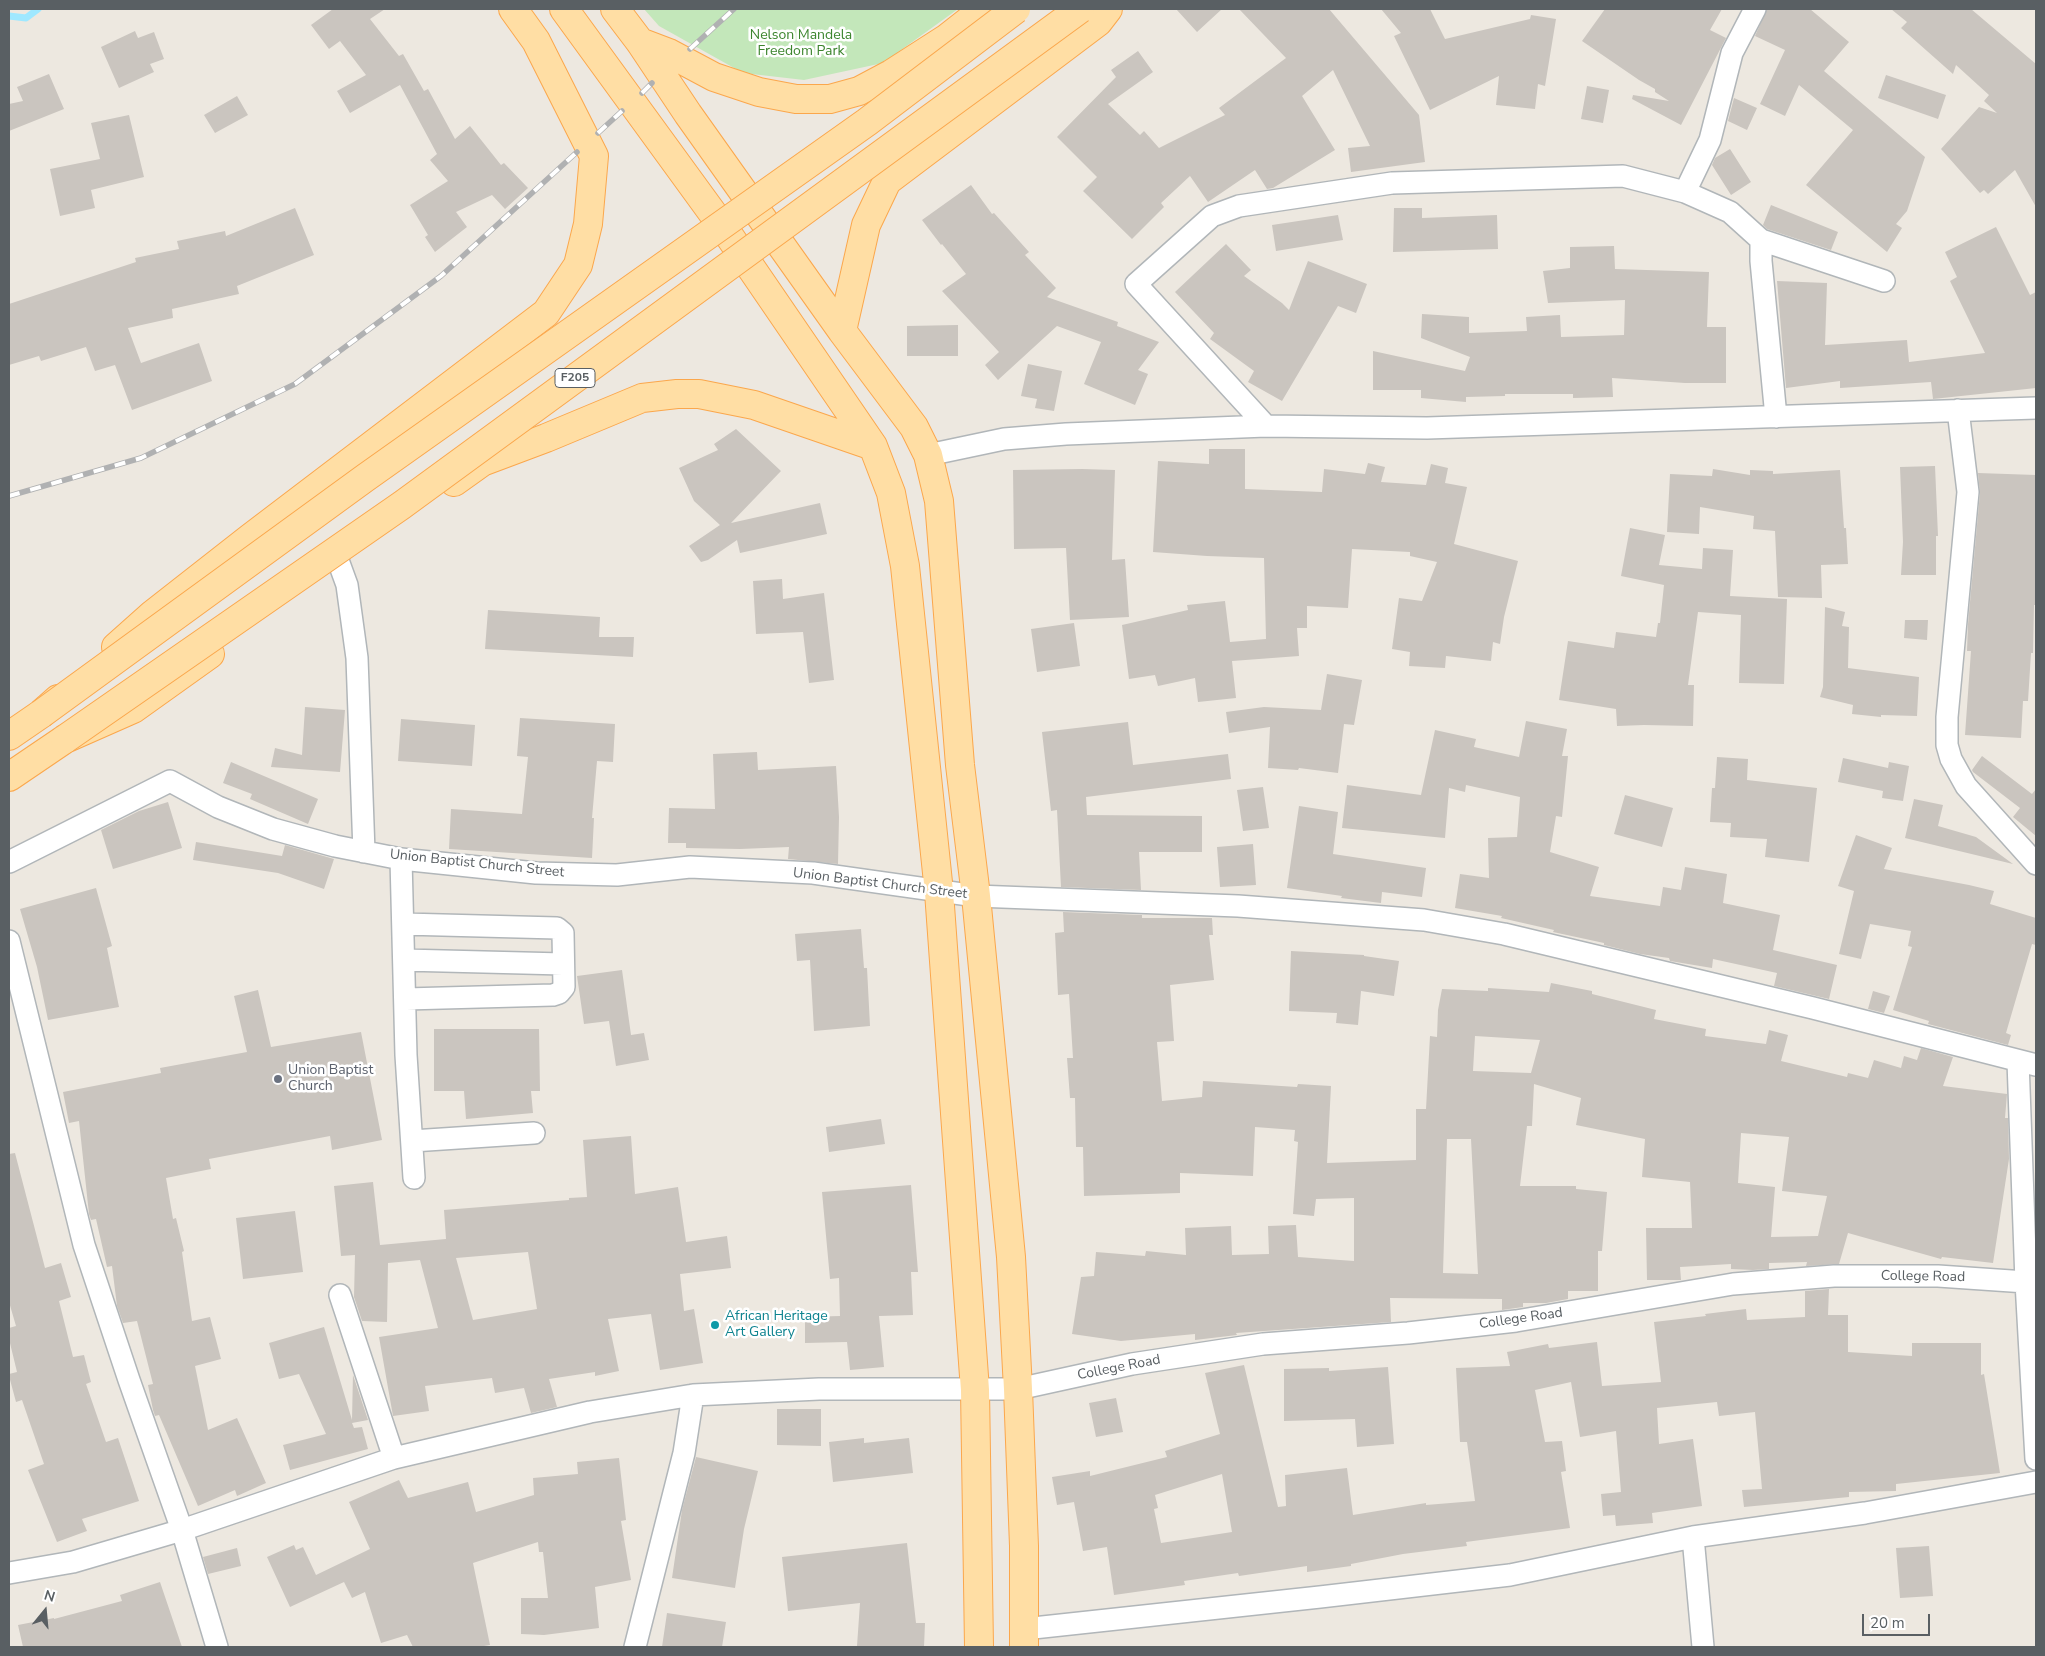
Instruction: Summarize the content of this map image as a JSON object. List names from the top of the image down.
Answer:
{
  "streets": {
    "main road": ["F205"],
    "street": ["Union Baptist Church Street", "College Road"]
  },
  "parks": ["Nelson Mandela Freedom Park"],
  "places": ["Union Baptist Church", "African Heritage Art Gallery"],
  "scale_bar": "20 m",
  "north": "top"
}
